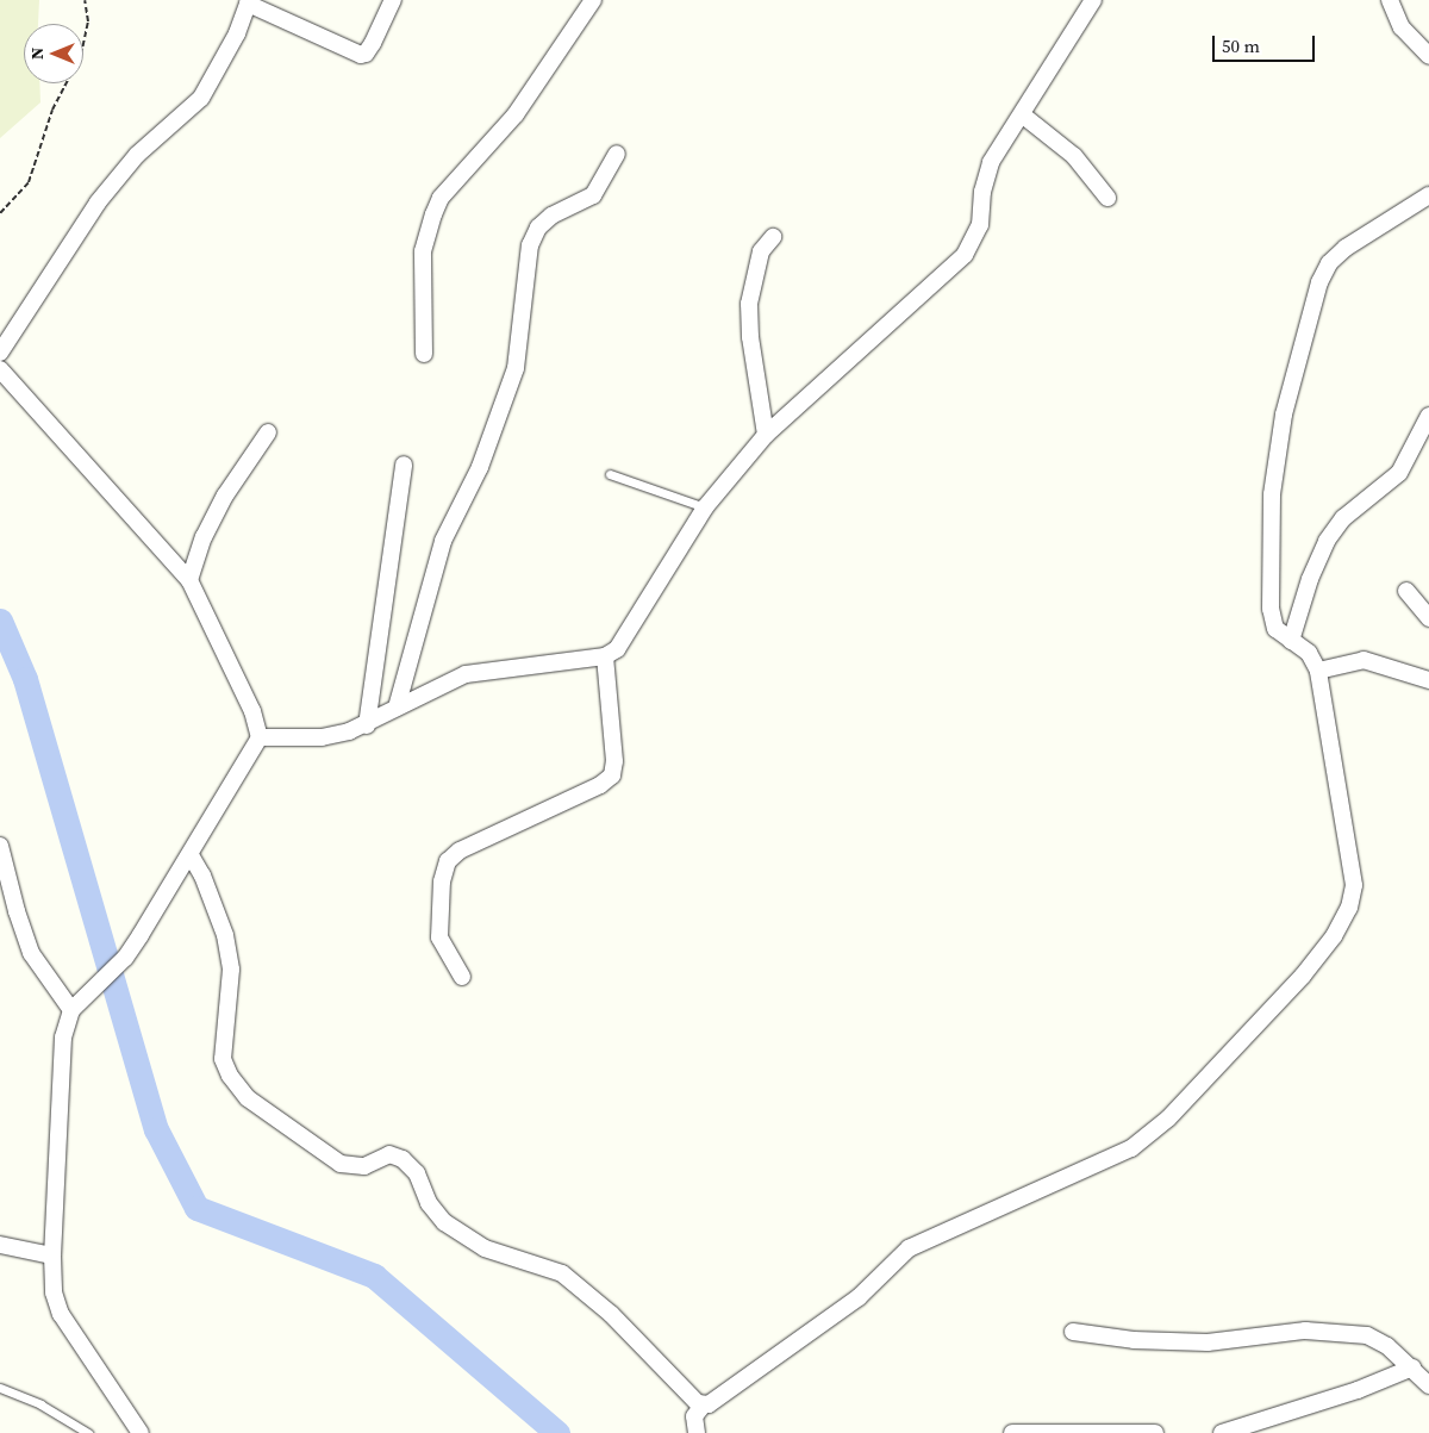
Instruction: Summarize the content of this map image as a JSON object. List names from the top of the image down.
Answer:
{
  "scale_bar": "50 m",
  "north": "left"
}
